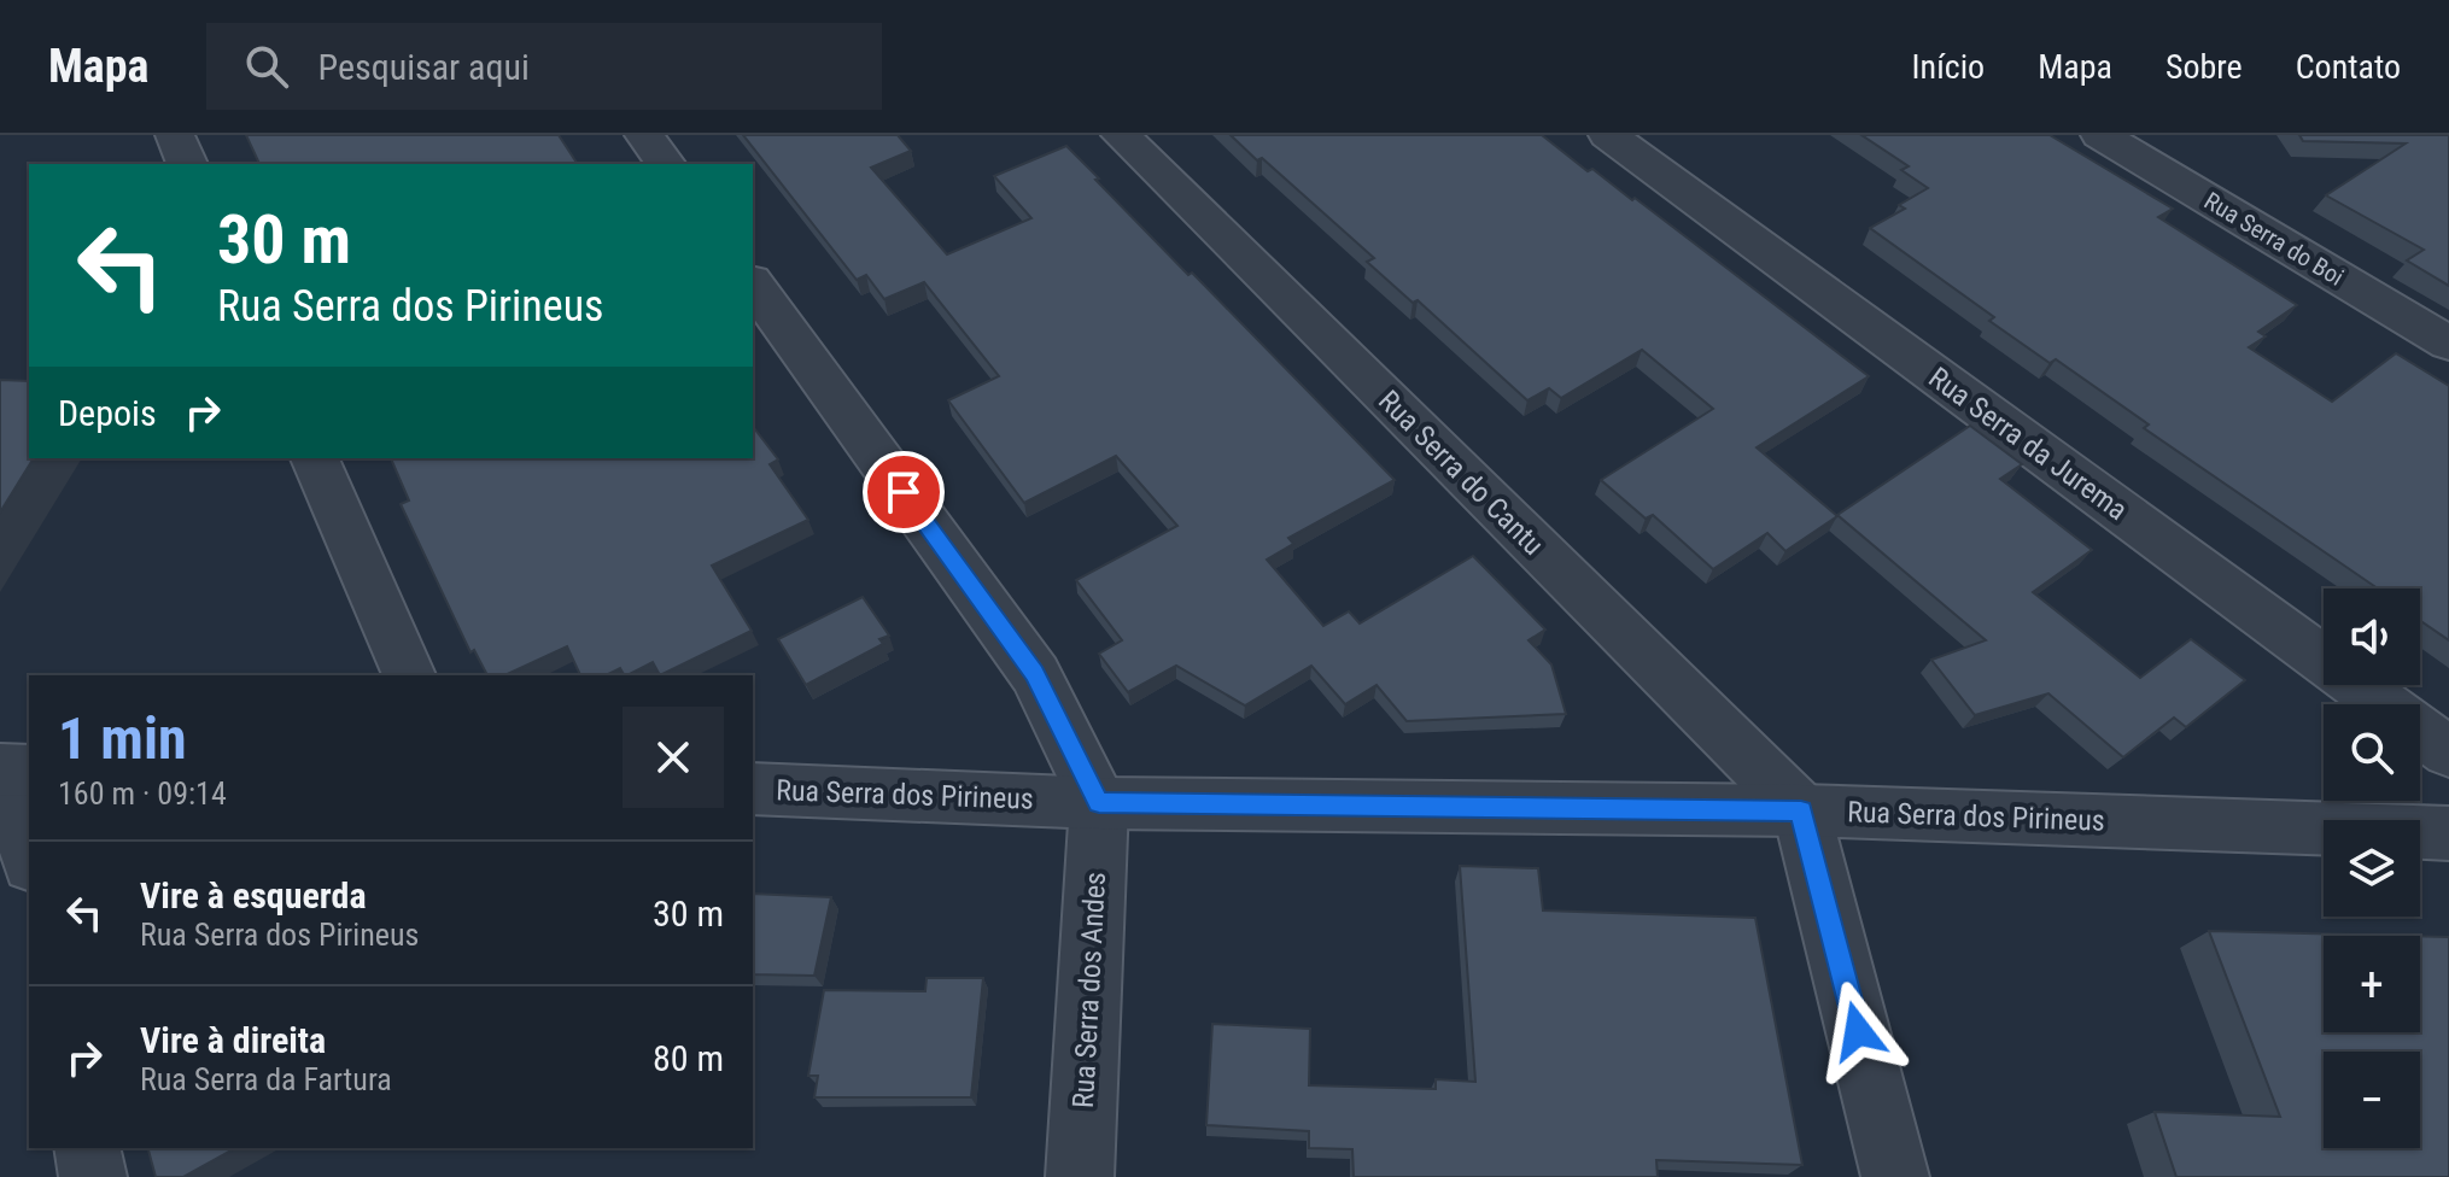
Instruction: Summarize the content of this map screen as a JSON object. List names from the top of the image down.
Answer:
{
  "streets": {
    "street": [
      "Rua Serra do Boi",
      "Rua Serra da Jurema",
      "Rua Serra do Cantu",
      "Rua Serra dos Pirineus",
      "Rua Serra dos Andes"
    ]
  },
  "crossings": [
    ["Rua Serra do Cantu", "Rua Serra dos Pirineus"],
    ["Rua Serra dos Pirineus", "Rua Serra dos Andes"]
  ],
  "page": {
    "header": "Mapa",
    "search": "Pesquisar aqui",
    "nav": [
      "Início",
      "Mapa",
      "Sobre",
      "Contato"
    ],
    "turn": ["30 m", "Rua Serra dos Pirineus"],
    "then": "Depois",
    "map_buttons": ["+", "−"],
    "heading": ["1 min", "160 m · 09:14"],
    "list": [
      {
        "name": "Vire à esquerda",
        "note": "Rua Serra dos Pirineus",
        "value": "30 m"
      },
      {
        "name": "Vire à direita",
        "note": "Rua Serra da Fartura",
        "value": "80 m"
      }
    ]
  }
}
